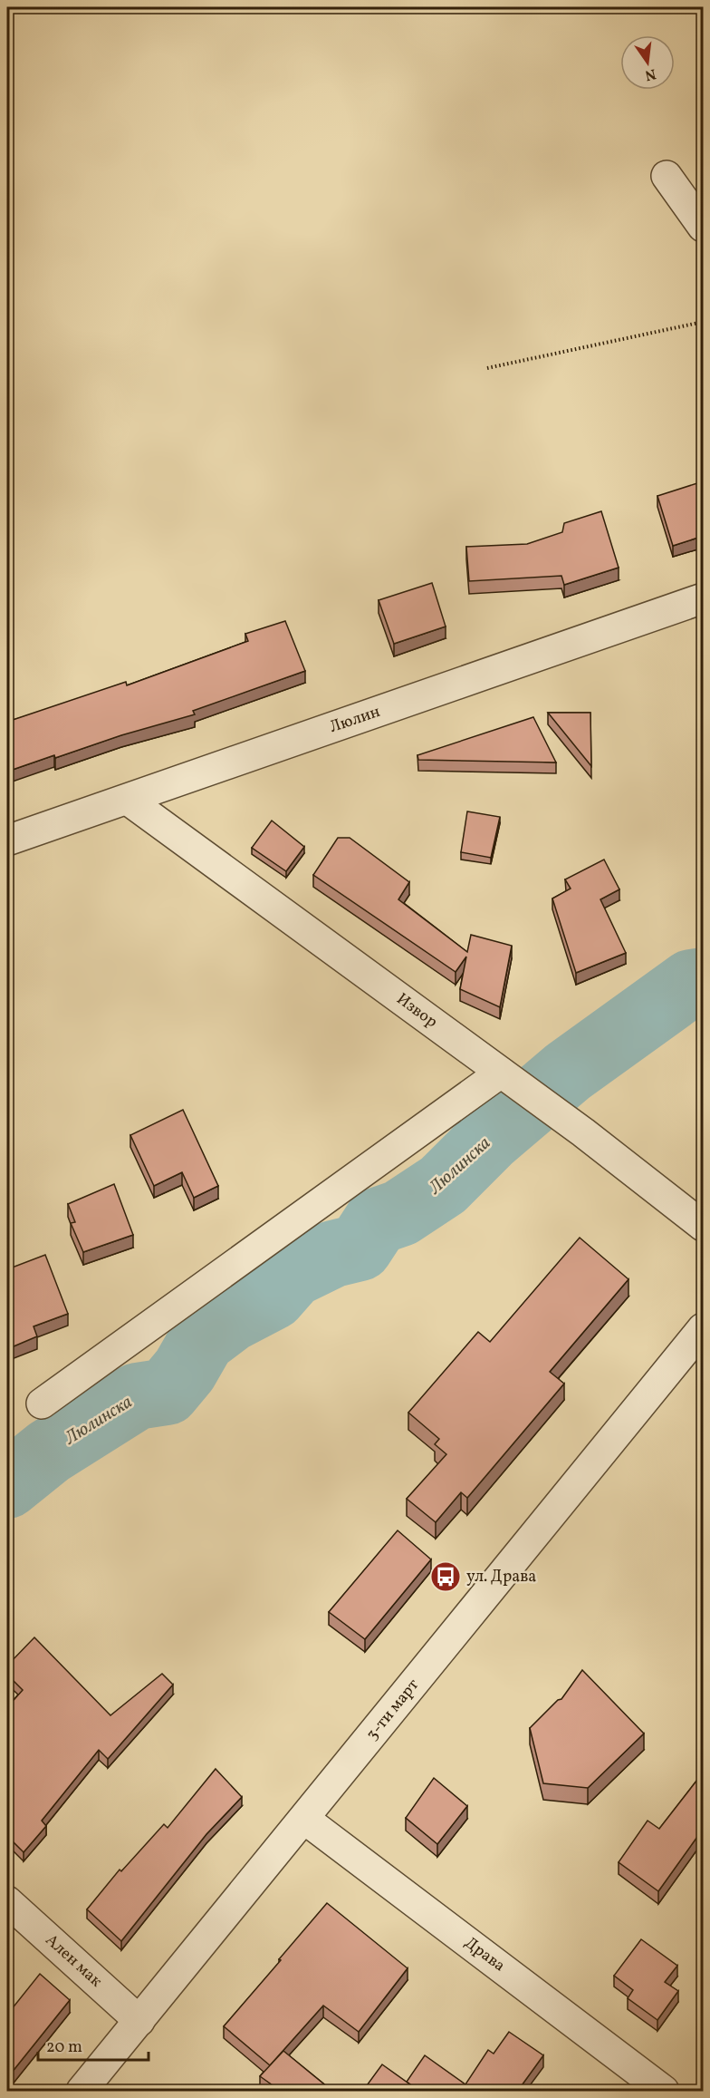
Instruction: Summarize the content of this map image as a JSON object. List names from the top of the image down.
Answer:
{
  "streets": {
    "street": [
      "Люлин",
      "Извор",
      "3-ти март",
      "Драва",
      "Ален мак"
    ]
  },
  "crossings": [
    ["Люлин", "Извор"],
    ["3-ти март", "Драва"],
    ["3-ти март", "Ален мак"]
  ],
  "water": ["Люлинска"],
  "places": {
    "bus stop": ["ул. Драва"]
  },
  "scale_bar": "20 m",
  "north": "bottom"
}
